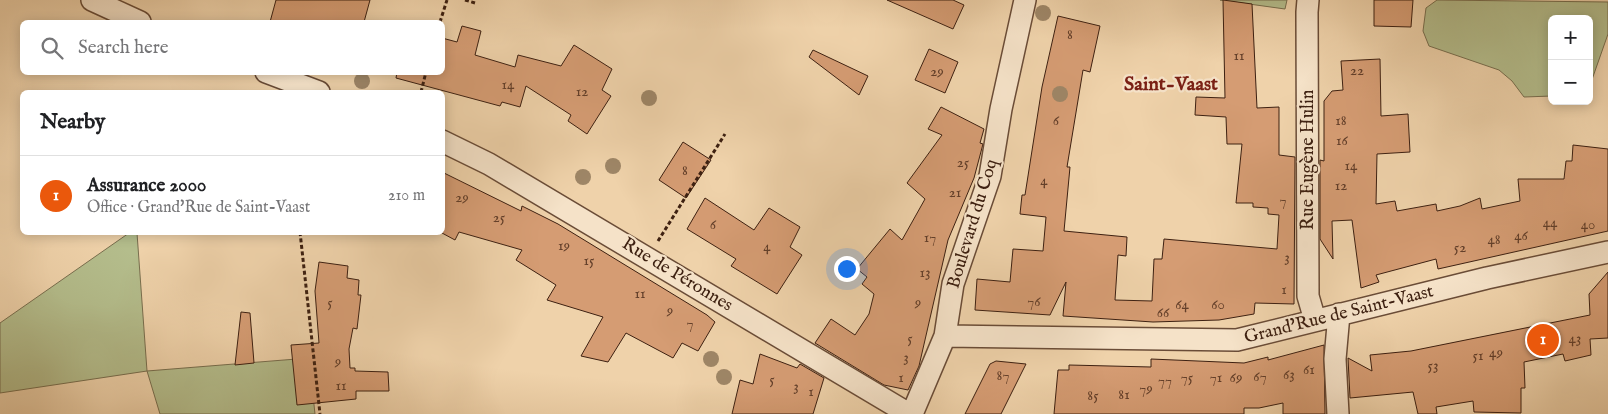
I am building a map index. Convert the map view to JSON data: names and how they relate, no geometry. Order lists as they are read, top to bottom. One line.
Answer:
{"streets":{"street":["Rue Eugène Hulin","Boulevard du Coq","Rue de Péronnes","Grand'Rue de Saint-Vaast"]},"crossings":[["Rue Eugène Hulin","Grand'Rue de Saint-Vaast"],["Boulevard du Coq","Rue de Péronnes"],["Boulevard du Coq","Grand'Rue de Saint-Vaast"]],"districts":["Saint-Vaast"],"house_numbers":["8","11","22","29","14","12","6","18","16","25","14","8","4","12","21","29","7","25","44","6","40","46","17","48","19","4","52","3","15","13","1","11","76","5","9","64","60","9","66","7","5","43","49","51","3","9","53","61","63","87","67","1","75","71","69","5","77","11","3","79","1","81","85"],"page":{"map_buttons":["+","−"],"search":"Search here","heading":"Nearby","list":[{"mark":"1","name":"Assurance 2000","note":"Office · Grand'Rue de Saint-Vaast","value":"210 m"}],"pins":"1"}}
